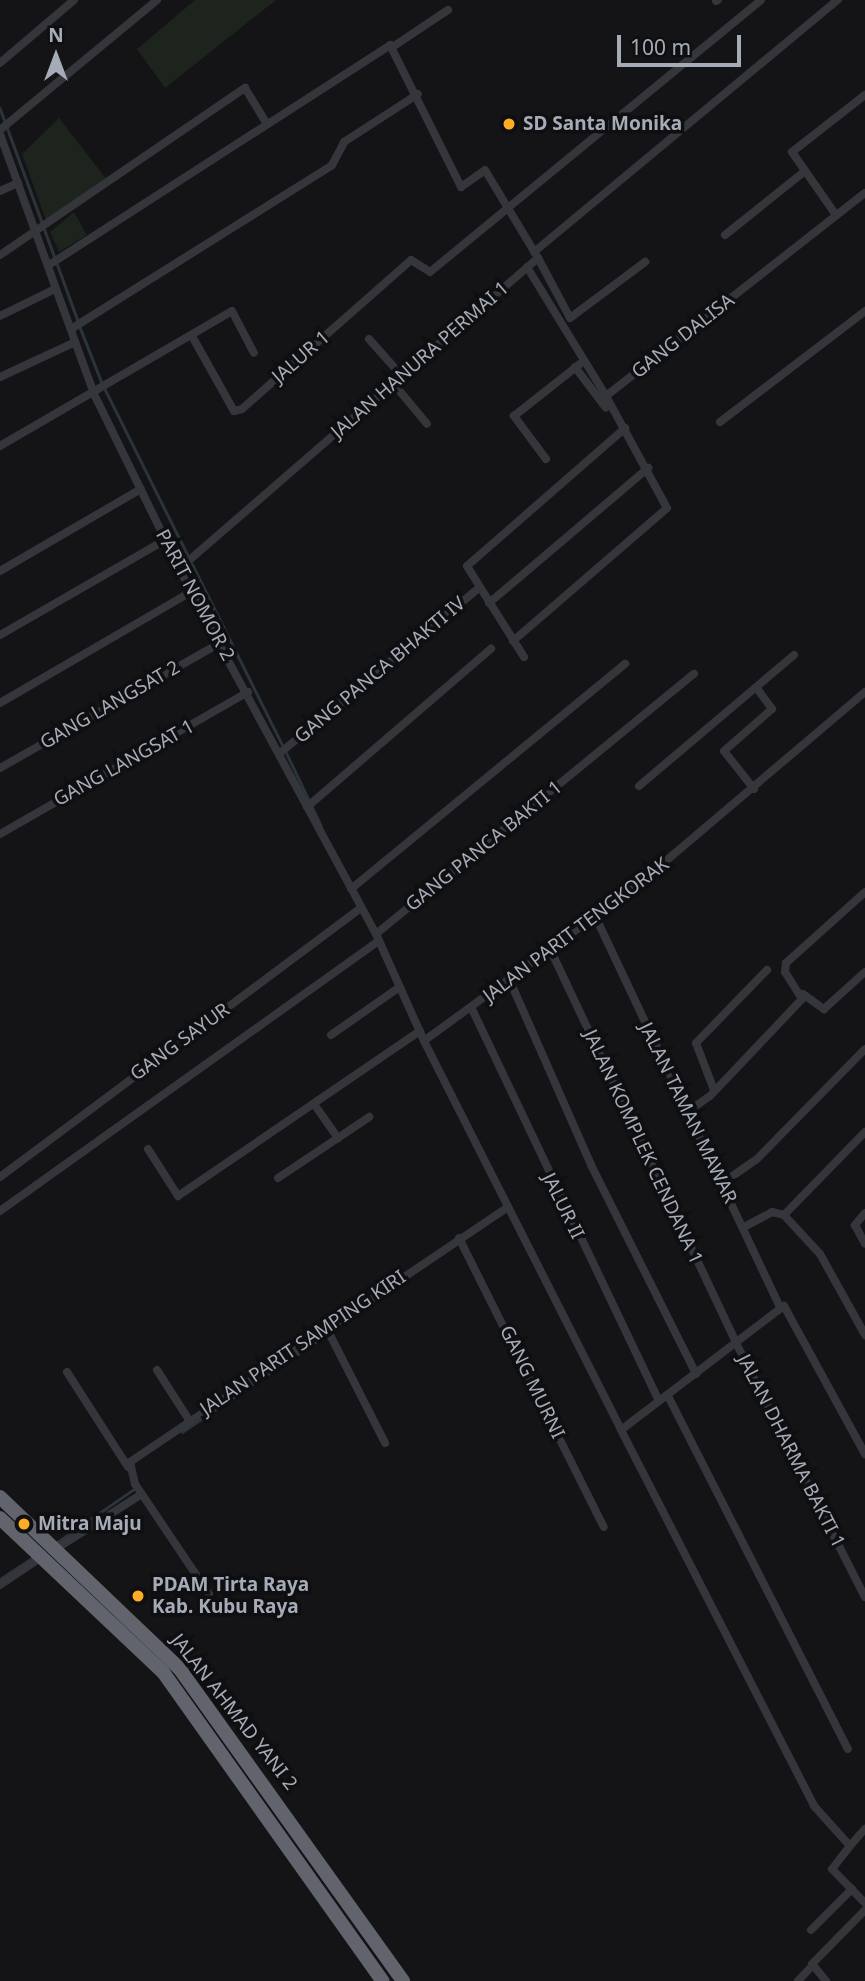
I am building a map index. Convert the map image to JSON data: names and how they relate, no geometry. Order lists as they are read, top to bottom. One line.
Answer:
{"streets":{"highway":["JALAN AHMAD YANI 2"],"street":["GANG DALISA","JALUR 1","JALAN HANURA PERMAI 1","PARIT NOMOR 2","GANG PANCA BHAKTI IV","GANG LANGSAT 2","GANG LANGSAT 1","GANG PANCA BAKTI 1","JALAN PARIT TENGKORAK","GANG SAYUR","JALAN TAMAN MAWAR","JALAN KOMPLEK CENDANA 1","JALUR II","JALAN PARIT SAMPING KIRI","GANG MURNI","JALAN DHARMA BAKTI 1"]},"crossings":[["JALAN HANURA PERMAI 1","PARIT NOMOR 2"],["PARIT NOMOR 2","GANG PANCA BHAKTI IV"],["PARIT NOMOR 2","GANG LANGSAT 2"],["PARIT NOMOR 2","GANG LANGSAT 1"],["PARIT NOMOR 2","GANG PANCA BAKTI 1"],["PARIT NOMOR 2","JALAN PARIT TENGKORAK"],["PARIT NOMOR 2","GANG SAYUR"],["JALAN PARIT TENGKORAK","JALAN TAMAN MAWAR"],["JALAN PARIT TENGKORAK","JALAN KOMPLEK CENDANA 1"],["JALAN PARIT TENGKORAK","JALUR II"],["JALAN KOMPLEK CENDANA 1","JALAN DHARMA BAKTI 1"],["JALAN PARIT SAMPING KIRI","GANG MURNI"]],"places":["SD Santa Monika","Mitra Maju","PDAM Tirta Raya Kab. Kubu Raya"],"scale_bar":"100 m","north":"top"}
